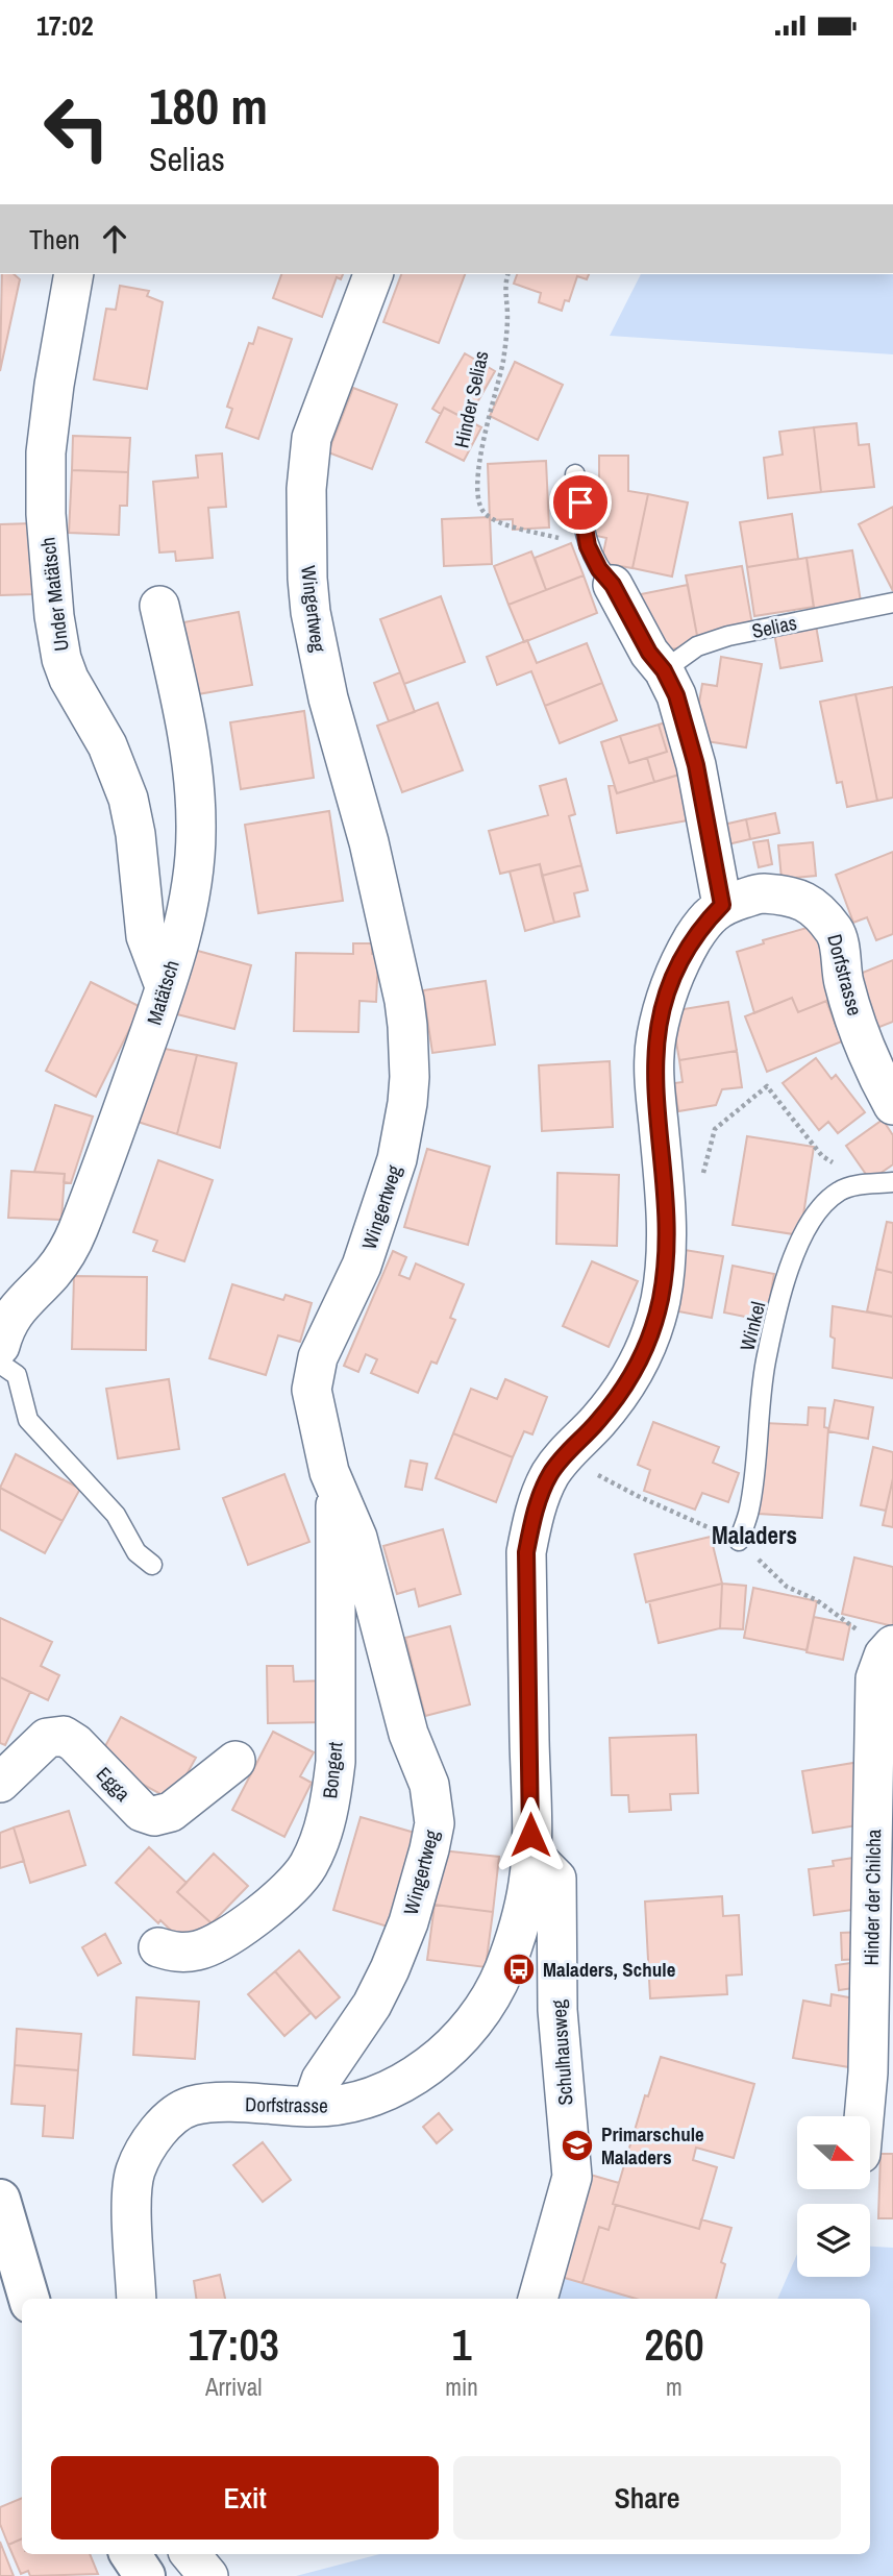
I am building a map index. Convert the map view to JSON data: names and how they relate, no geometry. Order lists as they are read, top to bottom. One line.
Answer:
{"streets":{"street":["Under Matätsch","Wingertweg","Dorfstrasse","Matätsch","Bongert","Egga","Hinder der Chilcha","Schulhausweg"],"lane":["Selias","Winkel"],"path":["Hinder Selias"]},"crossings":[["Under Matätsch","Matätsch"],["Wingertweg","Dorfstrasse"],["Wingertweg","Bongert"],["Dorfstrasse","Schulhausweg"]],"districts":["Maladers"],"places":{"bus stop":["Maladers, Schule"],"school or university":["Primarschule Maladers"]},"north":"right","page":{"status":"17:02","turn":["180 m","Selias"],"then":"Then","eta":["17:03","Arrival","1","min","260","m"],"buttons":["Exit","Share"]}}
